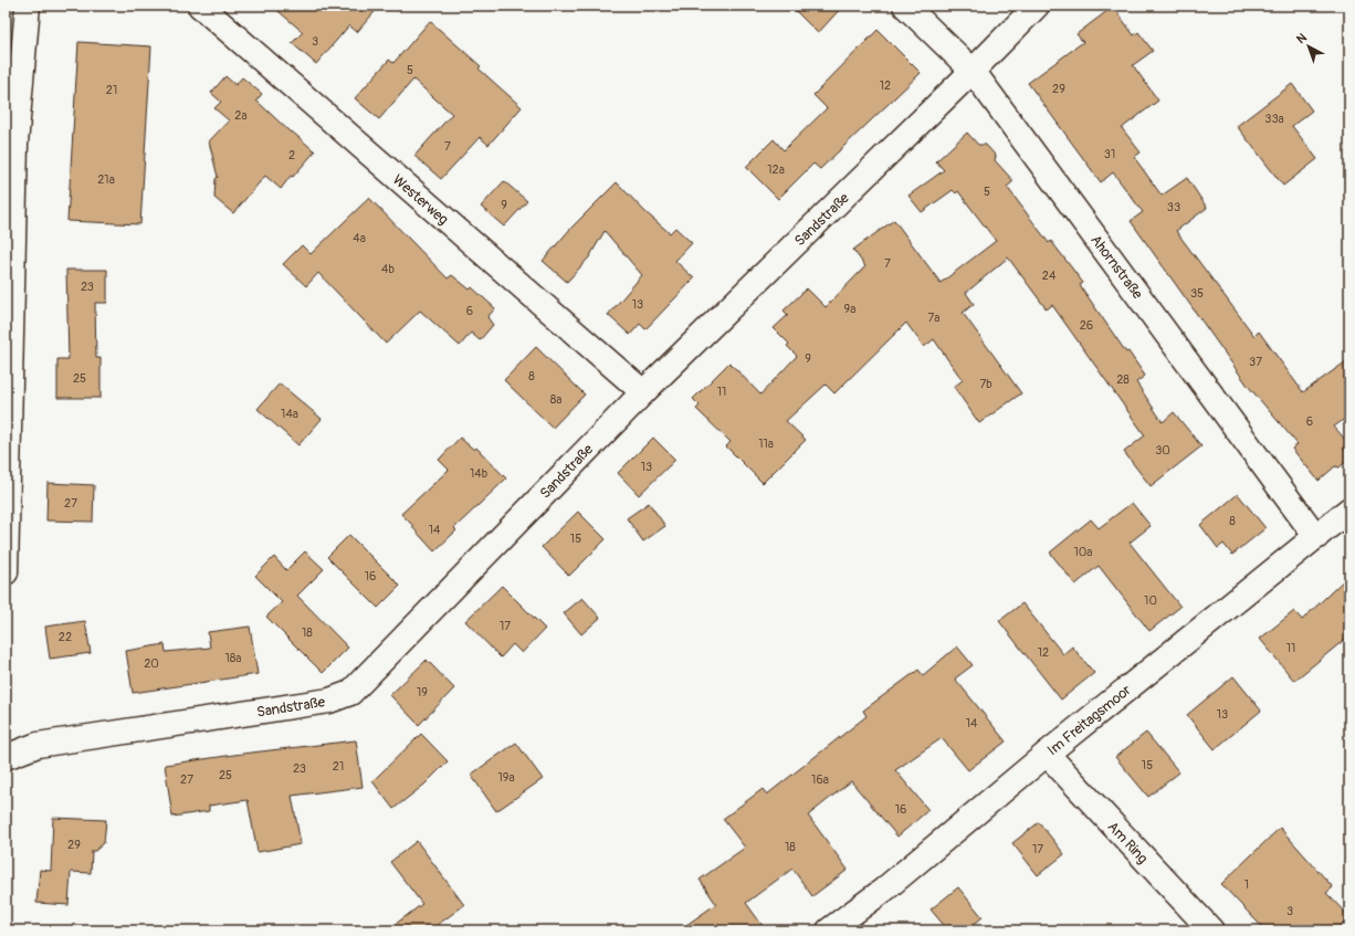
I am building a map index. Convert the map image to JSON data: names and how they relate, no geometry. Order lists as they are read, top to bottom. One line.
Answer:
{"streets":{"street":["Westerweg","Sandstraße","Ahornstraße","Im Freitagsmoor","Am Ring"]},"crossings":[["Westerweg","Sandstraße"],["Sandstraße","Ahornstraße"],["Ahornstraße","Im Freitagsmoor"],["Im Freitagsmoor","Am Ring"]],"house_numbers":["3","5","12","29","21","2a","33a","7","31","2","12a","21a","5","9","33","4a","7","4b","24","23","35","13","9a","6","7a","26","9","37","8","25","28","7b","11","8a","14a","6","11a","30","13","14b","27","8","14","15","10a","16","10","17","18","22","11","12","18a","20","19","13","14","15","21","23","25","19a","27","16a","16","29","18","17","1","3"],"north":"top left"}
